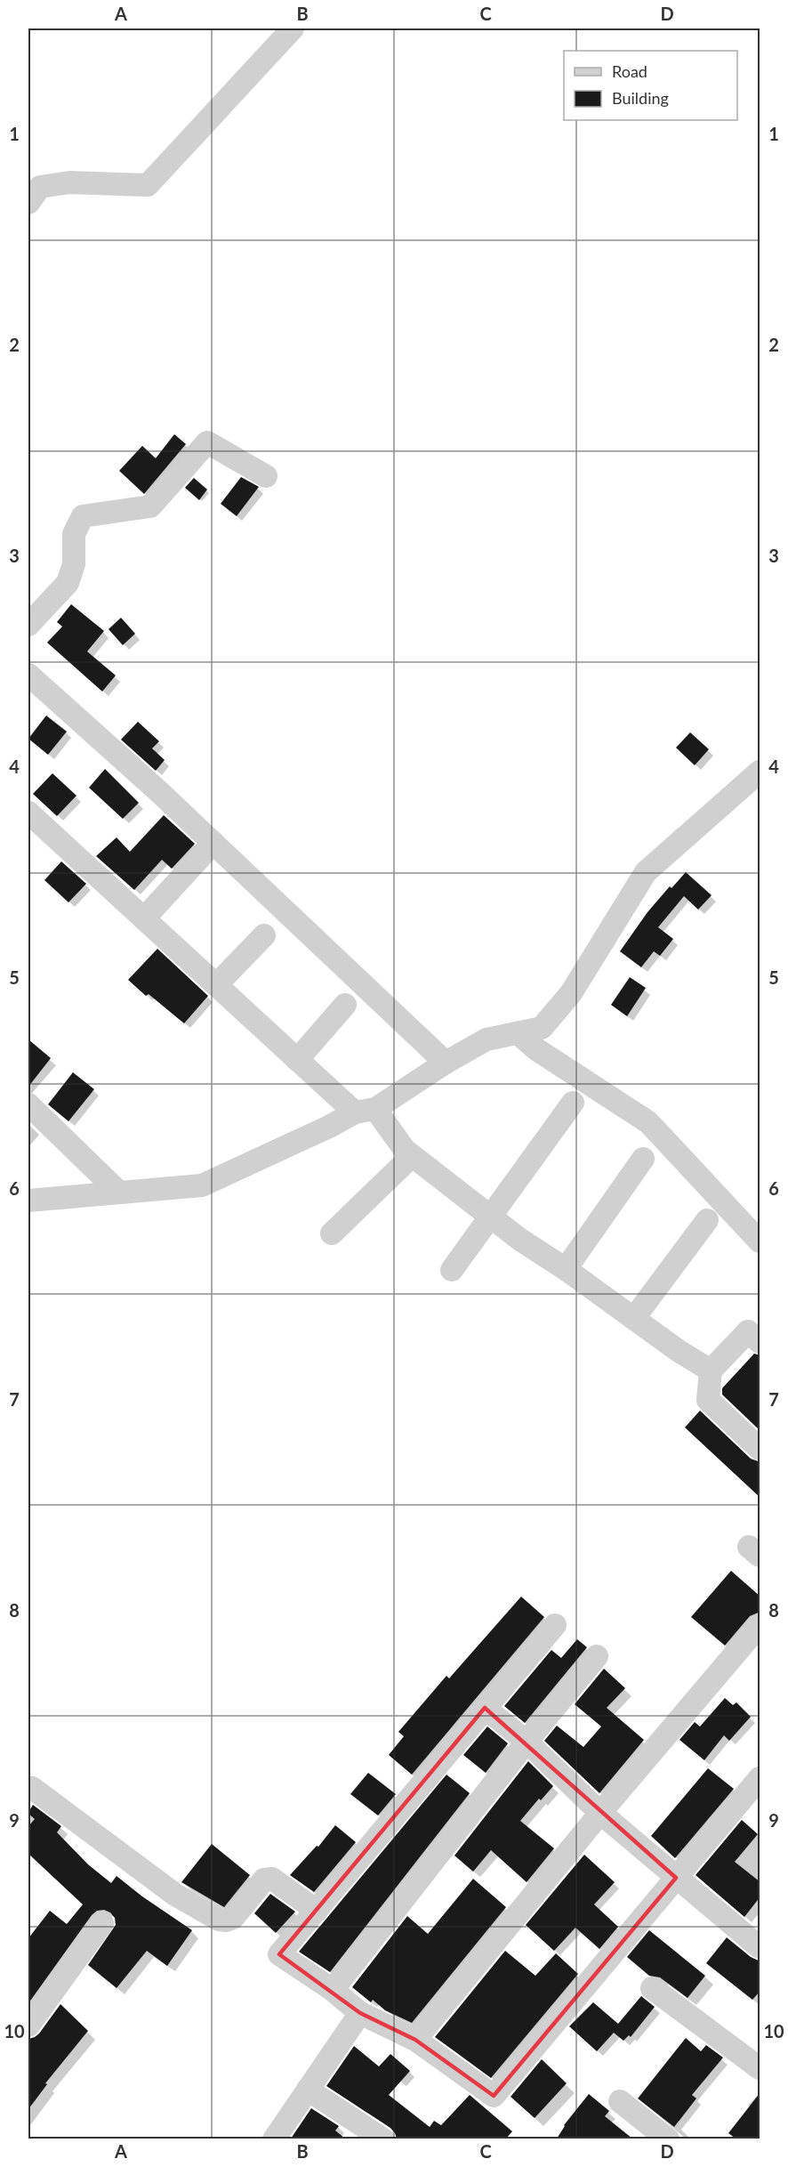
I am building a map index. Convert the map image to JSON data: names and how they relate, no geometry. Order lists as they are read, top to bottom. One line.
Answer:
{"legend":["Road","Building"],"grid":{"columns":["A","B","C","D"],"rows":["1","2","3","4","5","6","7","8","9","10"]}}
